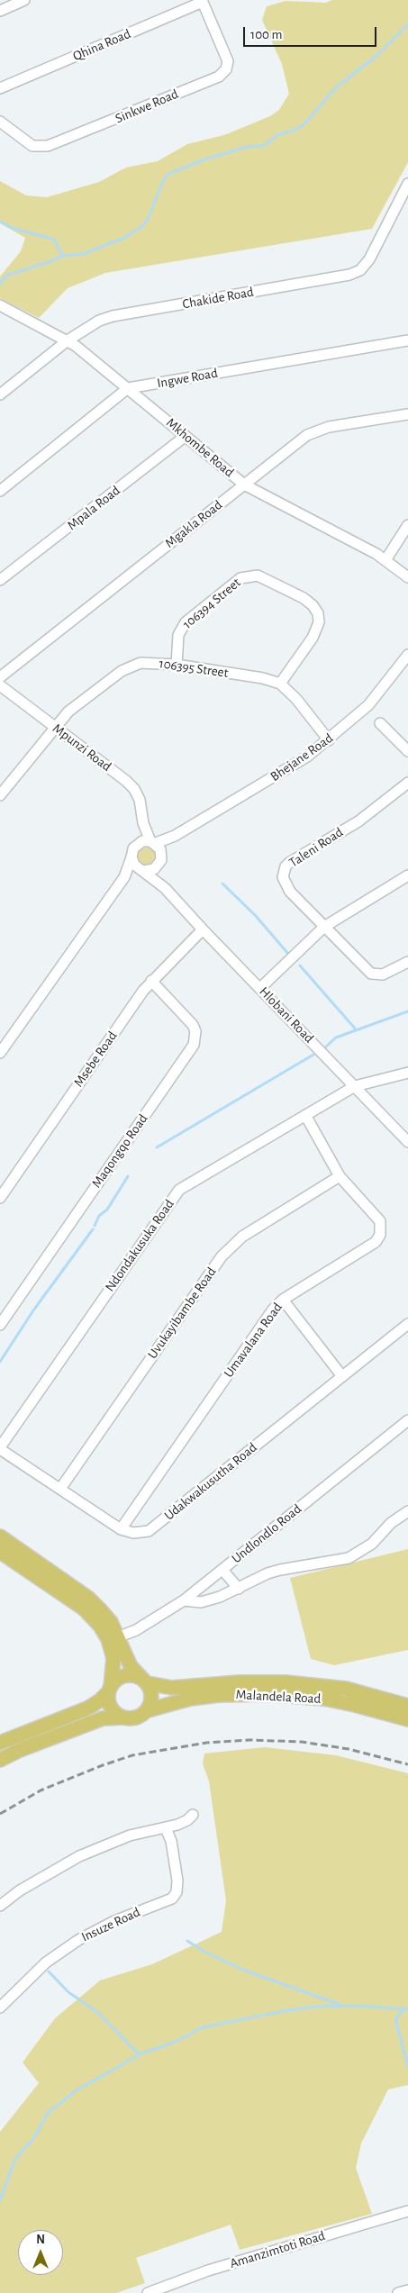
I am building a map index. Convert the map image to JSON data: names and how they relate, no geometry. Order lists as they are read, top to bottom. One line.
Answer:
{"streets":{"main road":["Malandela Road"],"street":["Qhina Road","Sinkwe Road","Chakide Road","Ingwe Road","Mkhombe Road","Mpala Road","Mgakla Road","106394 Street","106395 Street","Mpunzi Road","Bhejane Road","Taleni Road","Hlobani Road","Msebe Road","Maqongqo Road","Ndondakusuka Road","Uvukayibambe Road","Umavalana Road","Udakwakusutha Road","Undlondlo Road","Insuze Road","Amanzimtoti Road"]},"crossings":[["Qhina Road","Sinkwe Road"],["Chakide Road","Mkhombe Road"],["Ingwe Road","Mkhombe Road"],["Mkhombe Road","Mpala Road"],["Mkhombe Road","Mgakla Road"],["106394 Street","106395 Street"],["106395 Street","Mpunzi Road"],["106395 Street","Bhejane Road"],["Mpunzi Road","Bhejane Road"],["Mpunzi Road","Hlobani Road"],["Bhejane Road","Hlobani Road"],["Hlobani Road","Msebe Road"],["Hlobani Road","Ndondakusuka Road"],["Msebe Road","Maqongqo Road"],["Ndondakusuka Road","Umavalana Road"],["Ndondakusuka Road","Udakwakusutha Road"],["Uvukayibambe Road","Umavalana Road"],["Uvukayibambe Road","Udakwakusutha Road"],["Umavalana Road","Udakwakusutha Road"]],"scale_bar":"100 m","north":"top"}
